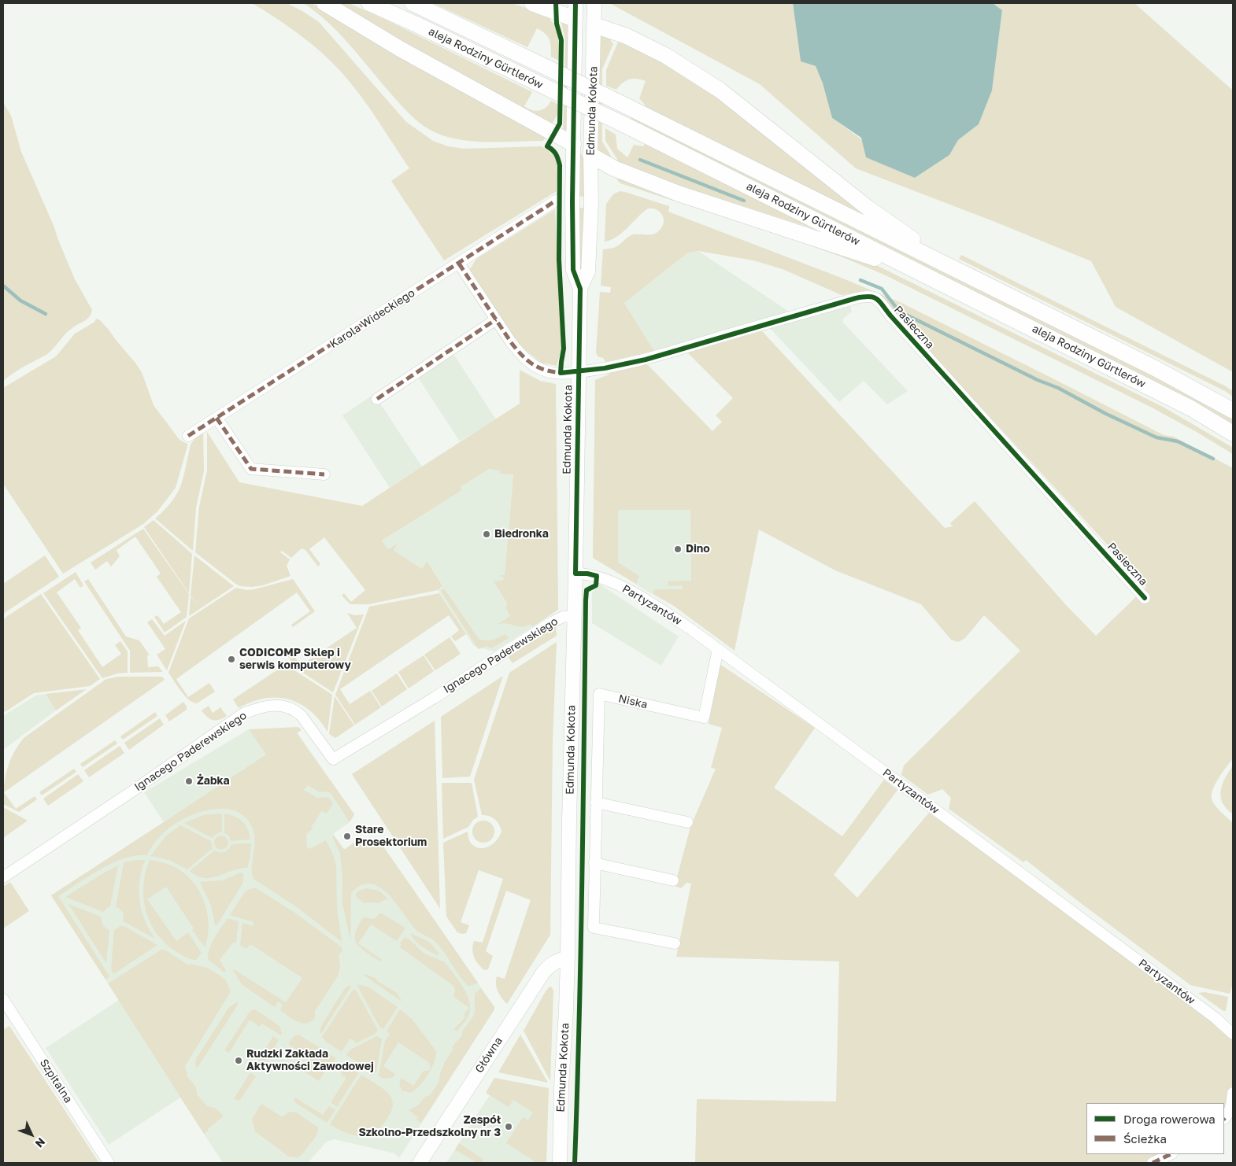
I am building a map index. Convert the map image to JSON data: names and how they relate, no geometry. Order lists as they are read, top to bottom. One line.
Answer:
{"streets":{"main road":["aleja Rodziny Gürtlerów"],"street":["Edmunda Kokota","Karola Wideckiego","Pasieczna","Partyzantów","Ignacego Paderewskiego","Niska","Główna","Szpitalna"]},"crossings":[["Edmunda Kokota","Pasieczna"],["Edmunda Kokota","Partyzantów"],["Edmunda Kokota","Ignacego Paderewskiego"],["Edmunda Kokota","Główna"],["Partyzantów","Niska"]],"places":["Biedronka","Dino","CODICOMP Sklep i serwis komputerowy","Żabka","Stare Prosektorium","Rudzki Zakłada Aktywności Zawodowej","Zespół Szkolno-Przedszkolny nr 3"],"legend":["Droga rowerowa","Ścieżka"],"north":"bottom right"}
